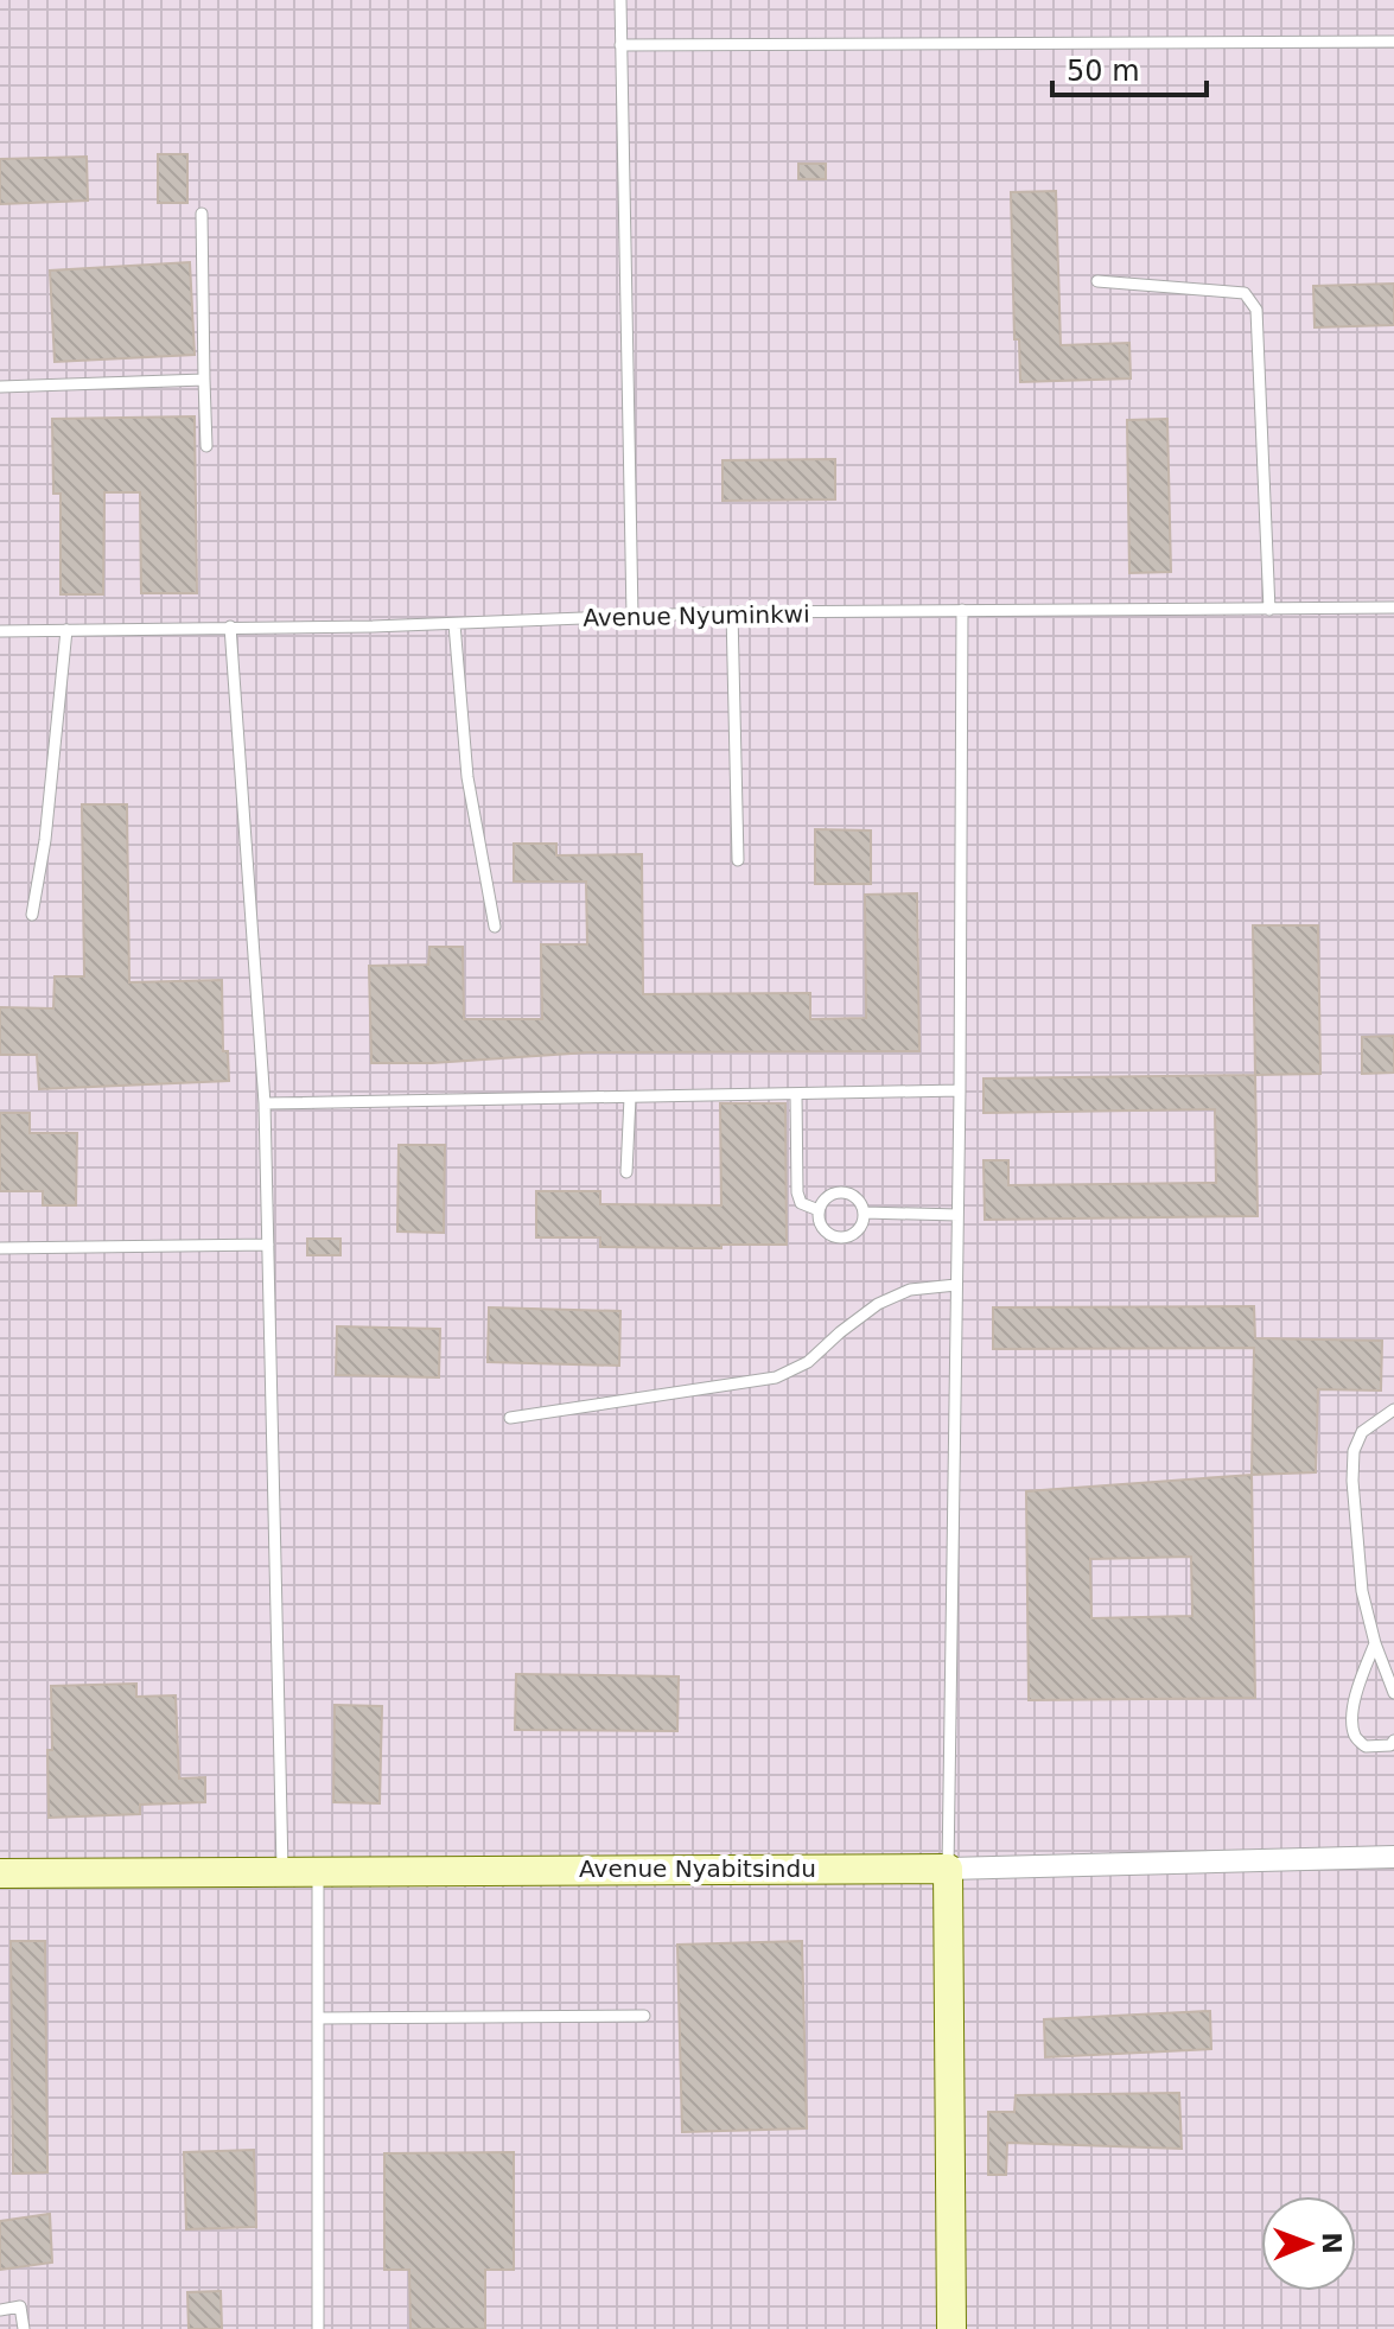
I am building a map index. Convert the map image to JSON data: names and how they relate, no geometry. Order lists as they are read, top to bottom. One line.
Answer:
{"streets":{"street":["Avenue Nyabitsindu"],"lane":["Avenue Nyuminkwi"]},"scale_bar":"50 m","north":"right"}
